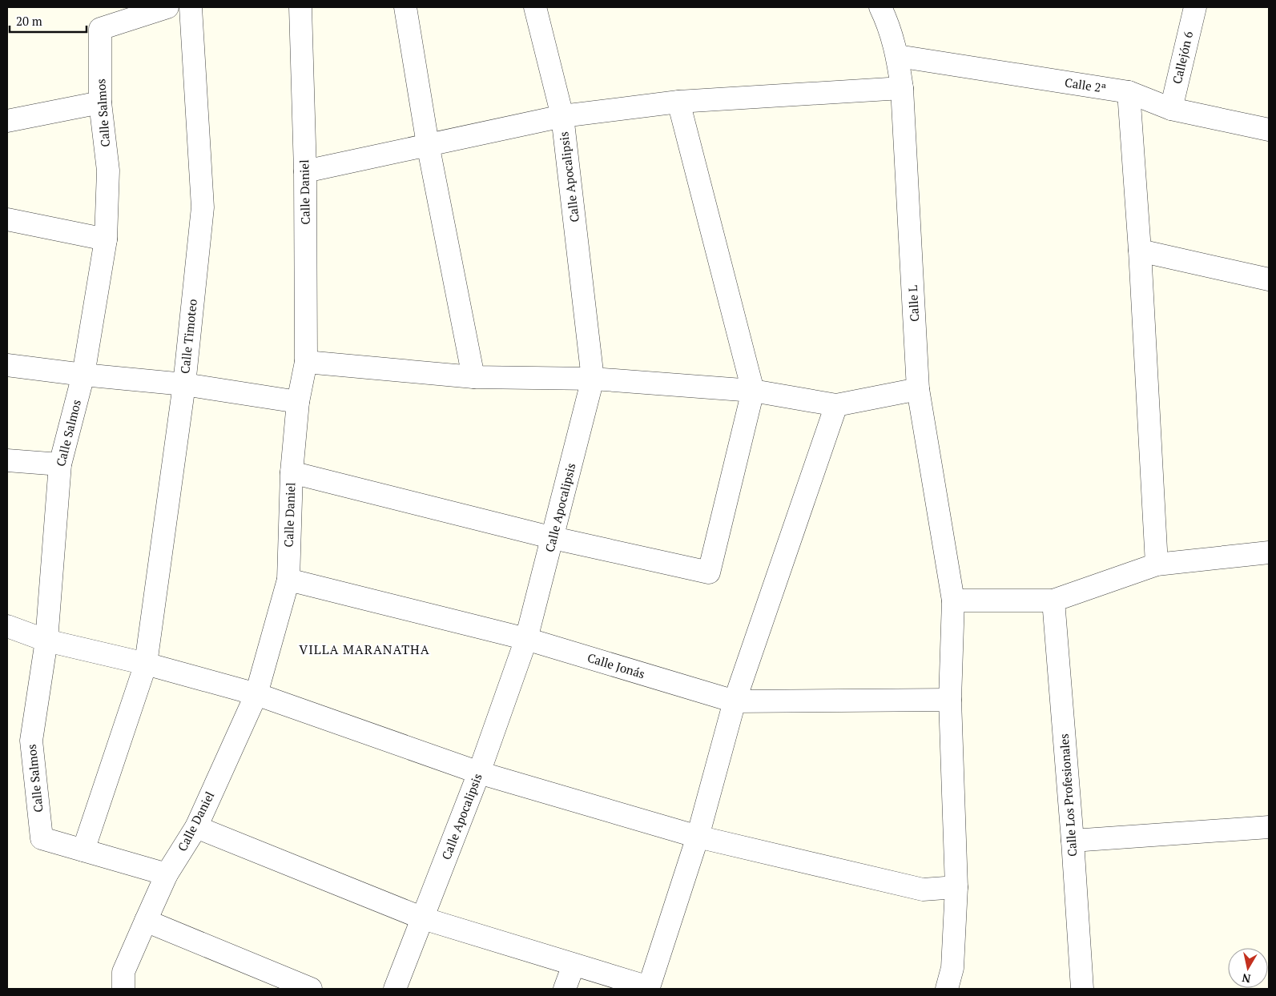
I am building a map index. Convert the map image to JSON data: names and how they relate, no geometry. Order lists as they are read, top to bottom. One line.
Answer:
{"streets":{"street":["Callejón 6","Calle 2ª","Calle Salmos","Calle Apocalipsis","Calle Daniel","Calle L","Calle Timoteo","Calle Jonás","Calle Los Profesionales"]},"crossings":[["Callejón 6","Calle 2ª"],["Calle 2ª","Calle L"],["Calle Salmos","Calle Timoteo"],["Calle Apocalipsis","Calle Jonás"],["Calle Daniel","Calle Jonás"],["Calle L","Calle Jonás"]],"districts":["VILLA MARANATHA"],"scale_bar":"20 m","north":"bottom"}
